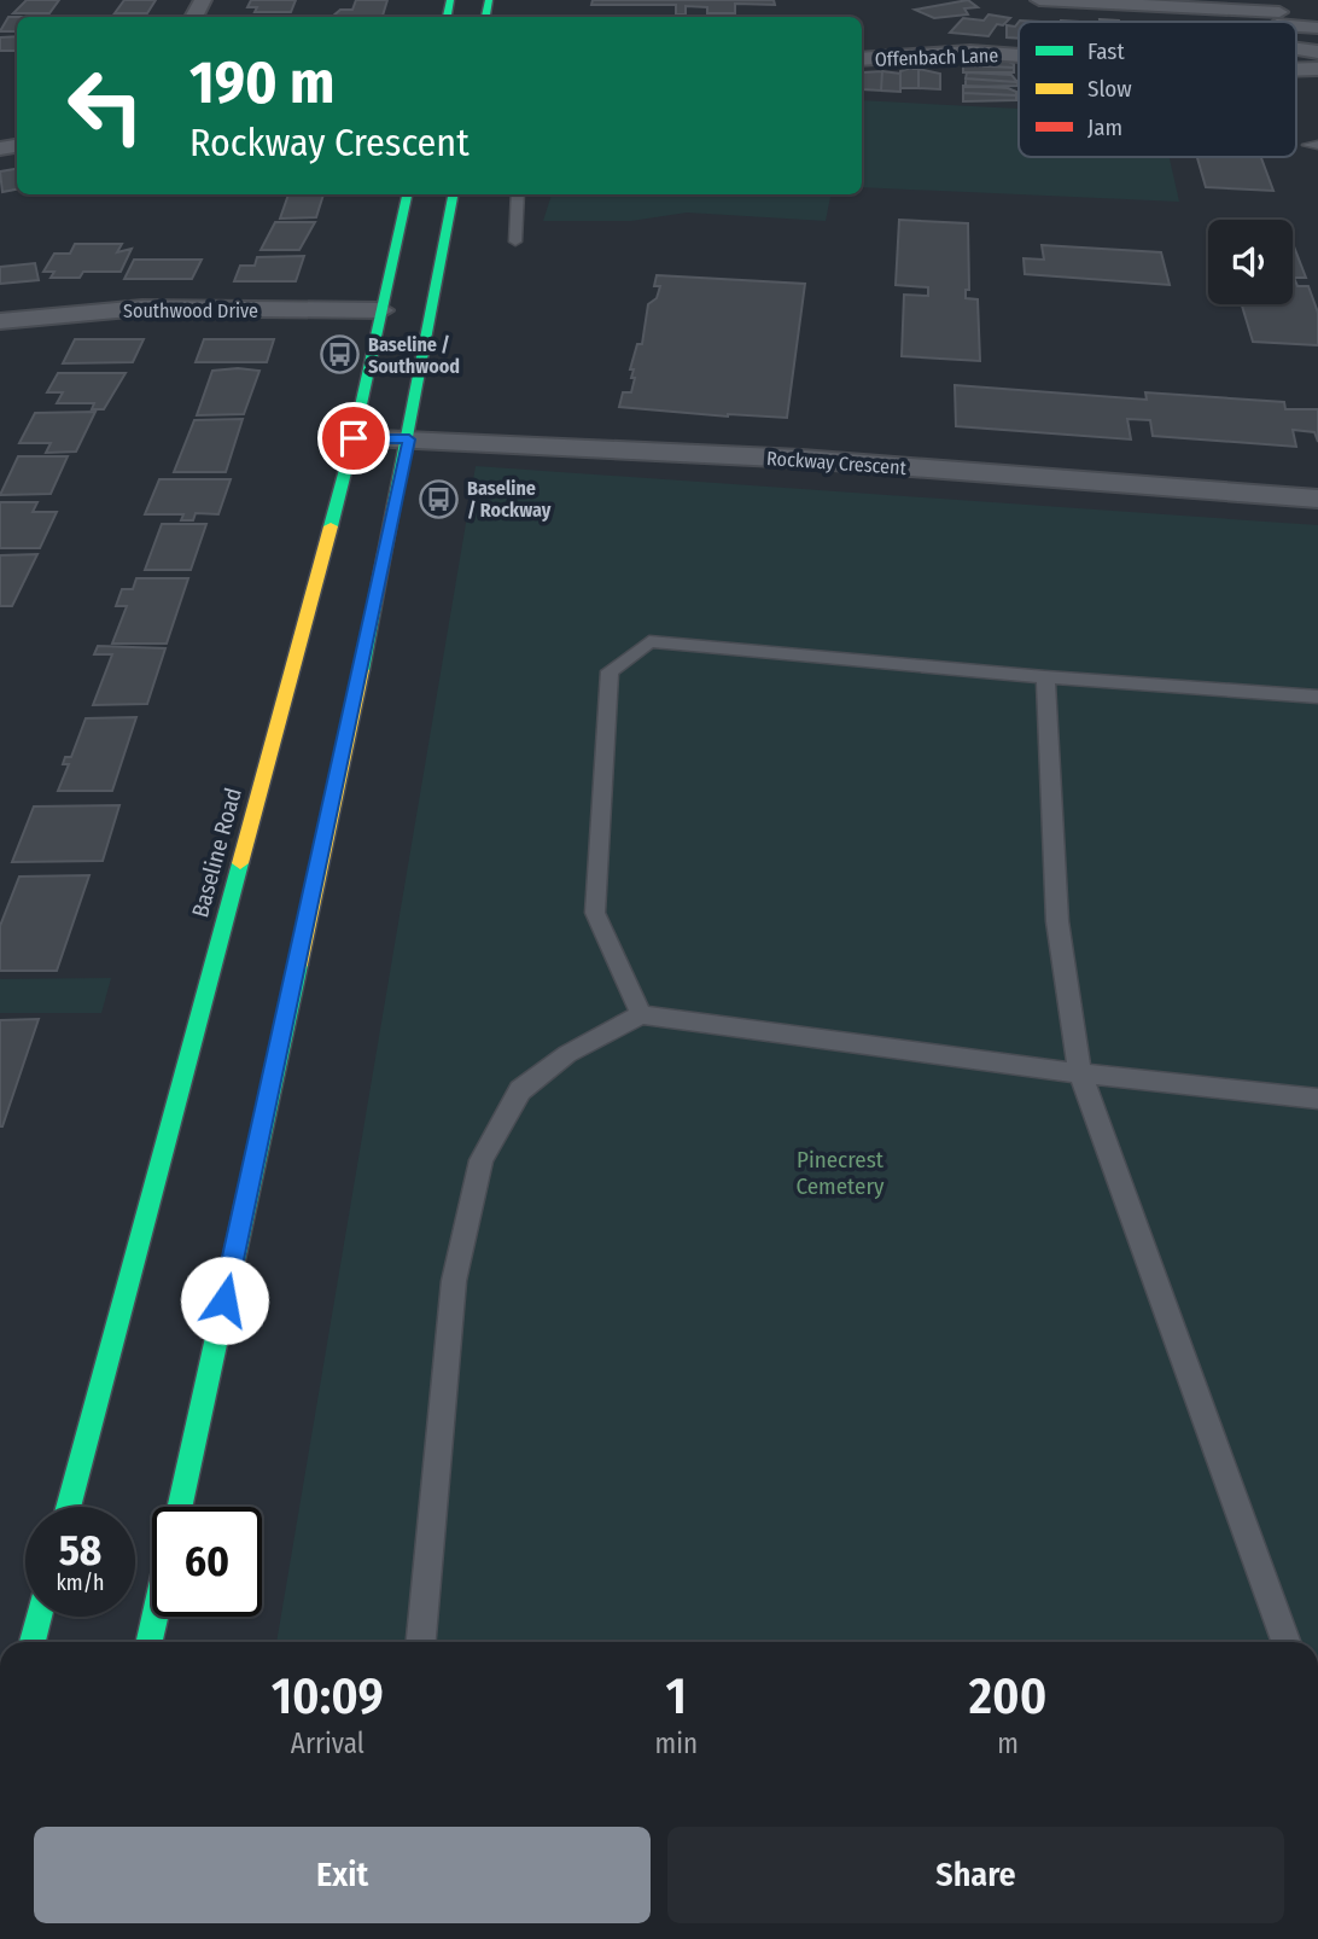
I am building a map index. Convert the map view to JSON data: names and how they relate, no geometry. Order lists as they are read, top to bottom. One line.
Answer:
{"streets":{"main road":["Baseline Road"],"street":["Offenbach Lane","Southwood Drive","Rockway Crescent"]},"crossings":[["Southwood Drive","Baseline Road"],["Rockway Crescent","Baseline Road"]],"parks":["Pinecrest Cemetery"],"places":{"bus stop":["Baseline / Southwood","Baseline / Rockway"]},"legend":["Fast","Slow","Jam"],"page":{"turn":["190 m","Rockway Crescent"],"speed":"58 km/h","limit":"60","eta":["10:09","Arrival","1","min","200","m"],"buttons":["Exit","Share"]}}
